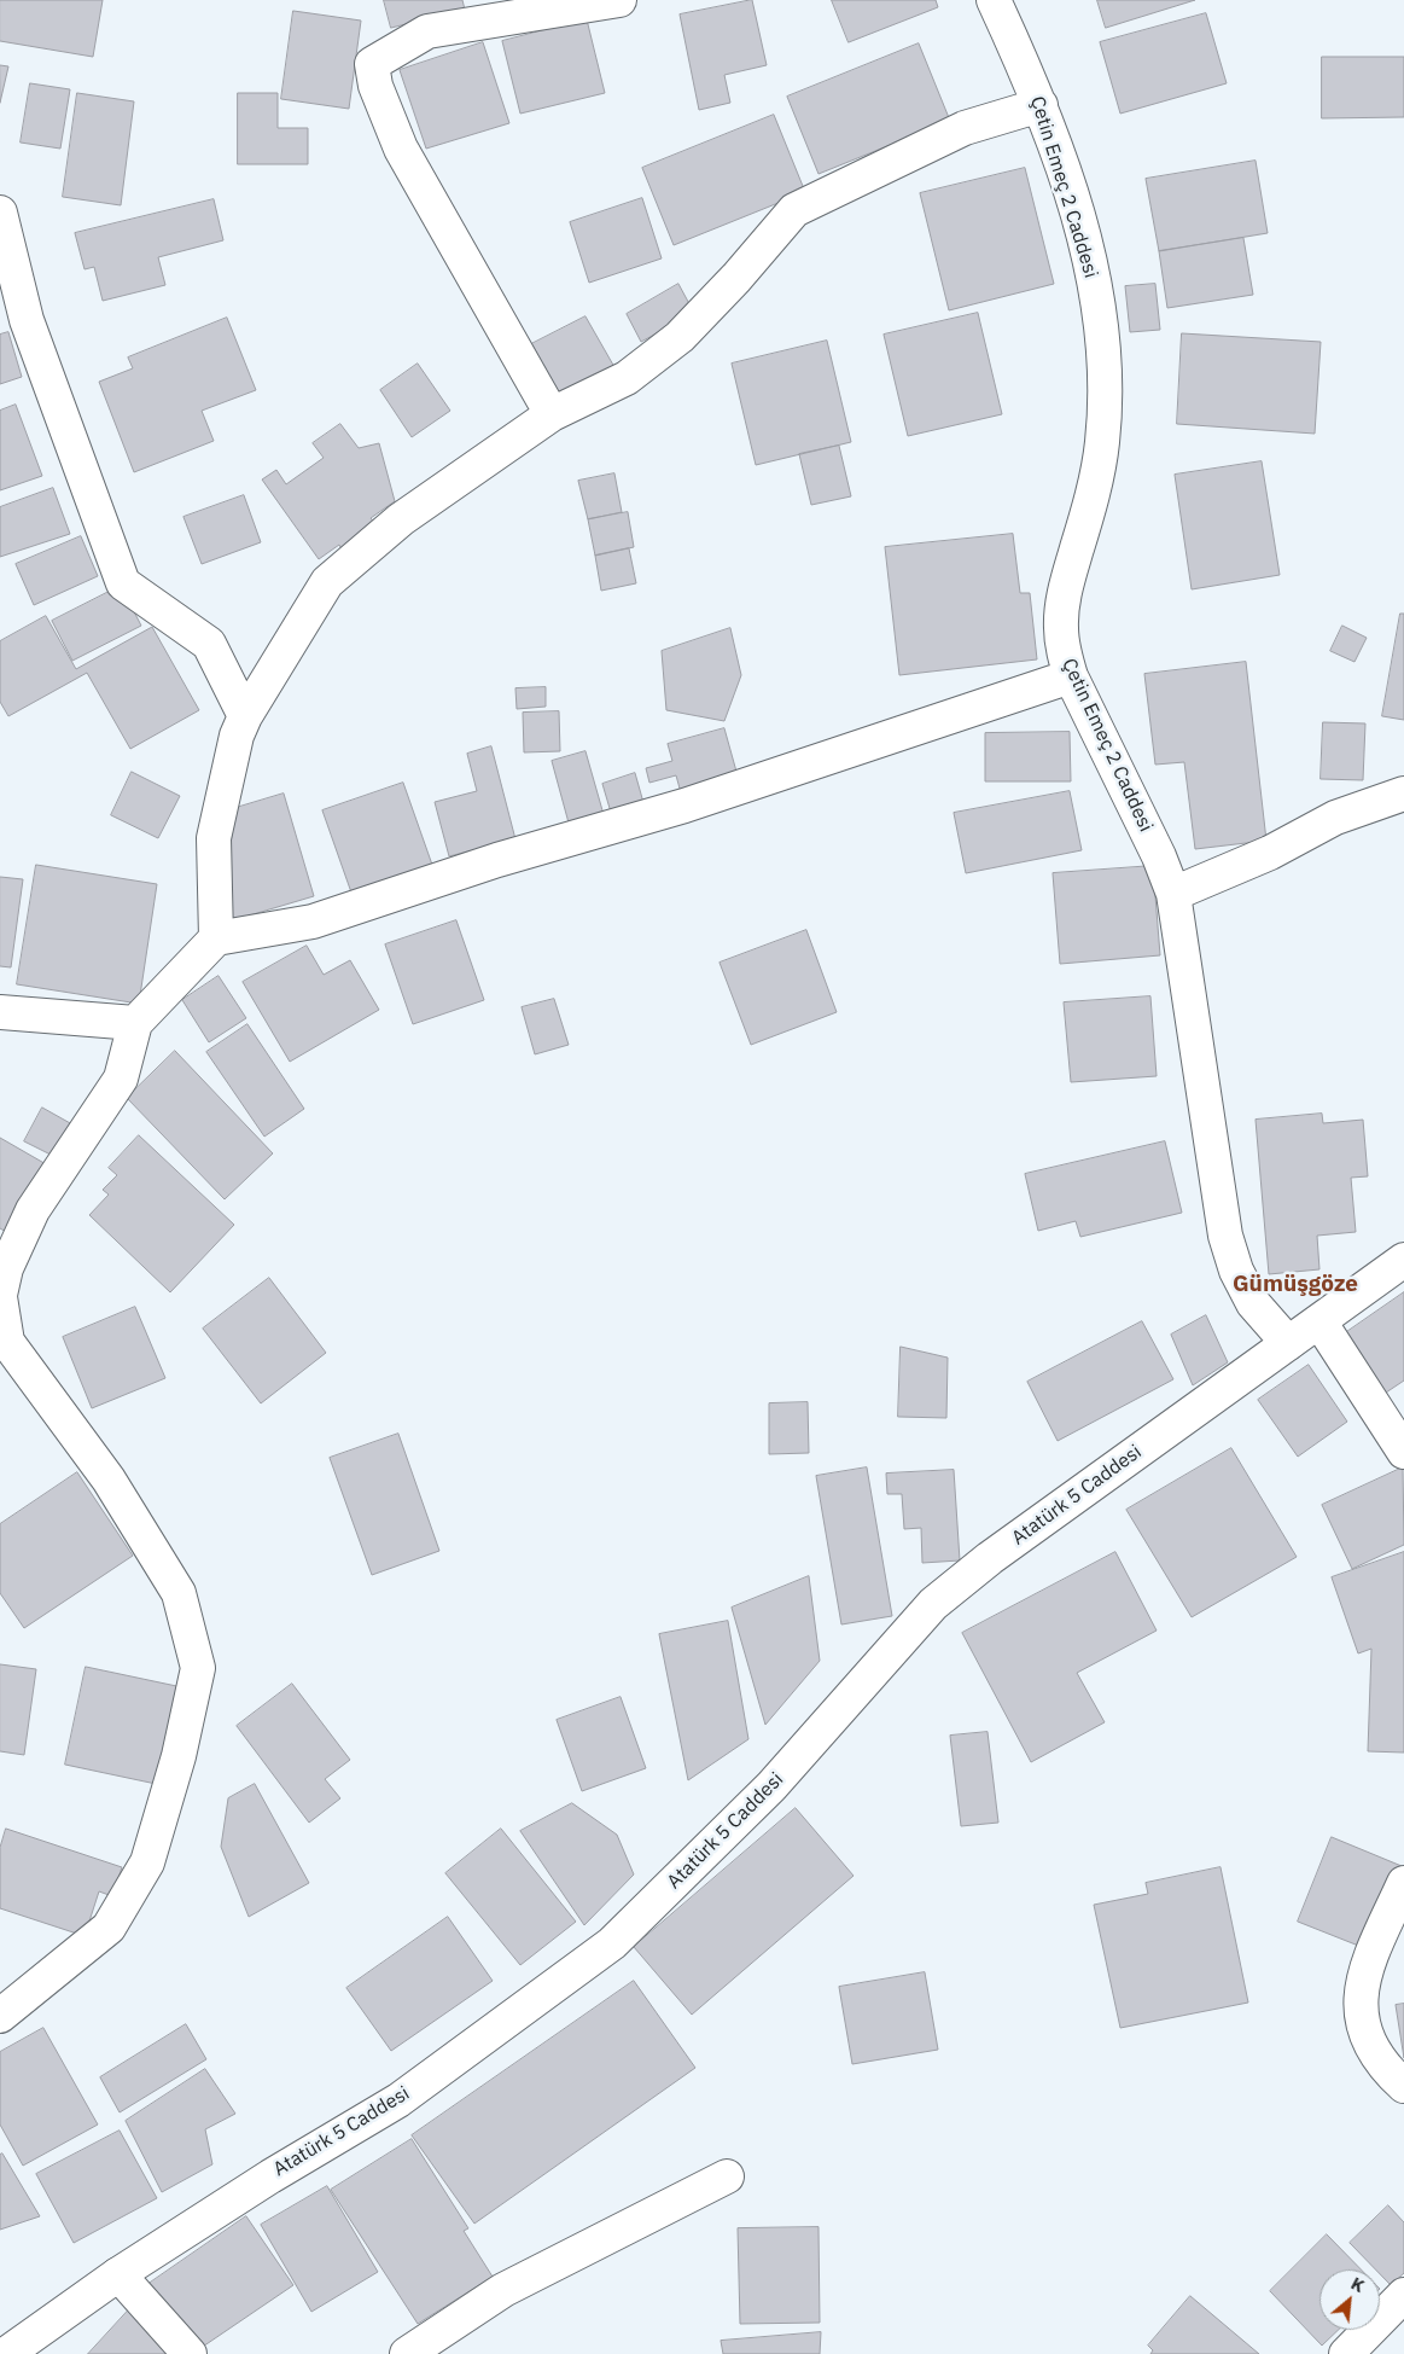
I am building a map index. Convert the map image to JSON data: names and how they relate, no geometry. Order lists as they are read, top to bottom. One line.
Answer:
{"streets":{"street":["Çetin Emeç 2 Caddesi","Atatürk 5 Caddesi"]},"crossings":[["Çetin Emeç 2 Caddesi","Atatürk 5 Caddesi"]],"districts":["Gümüşgöze"],"north":"top right"}
